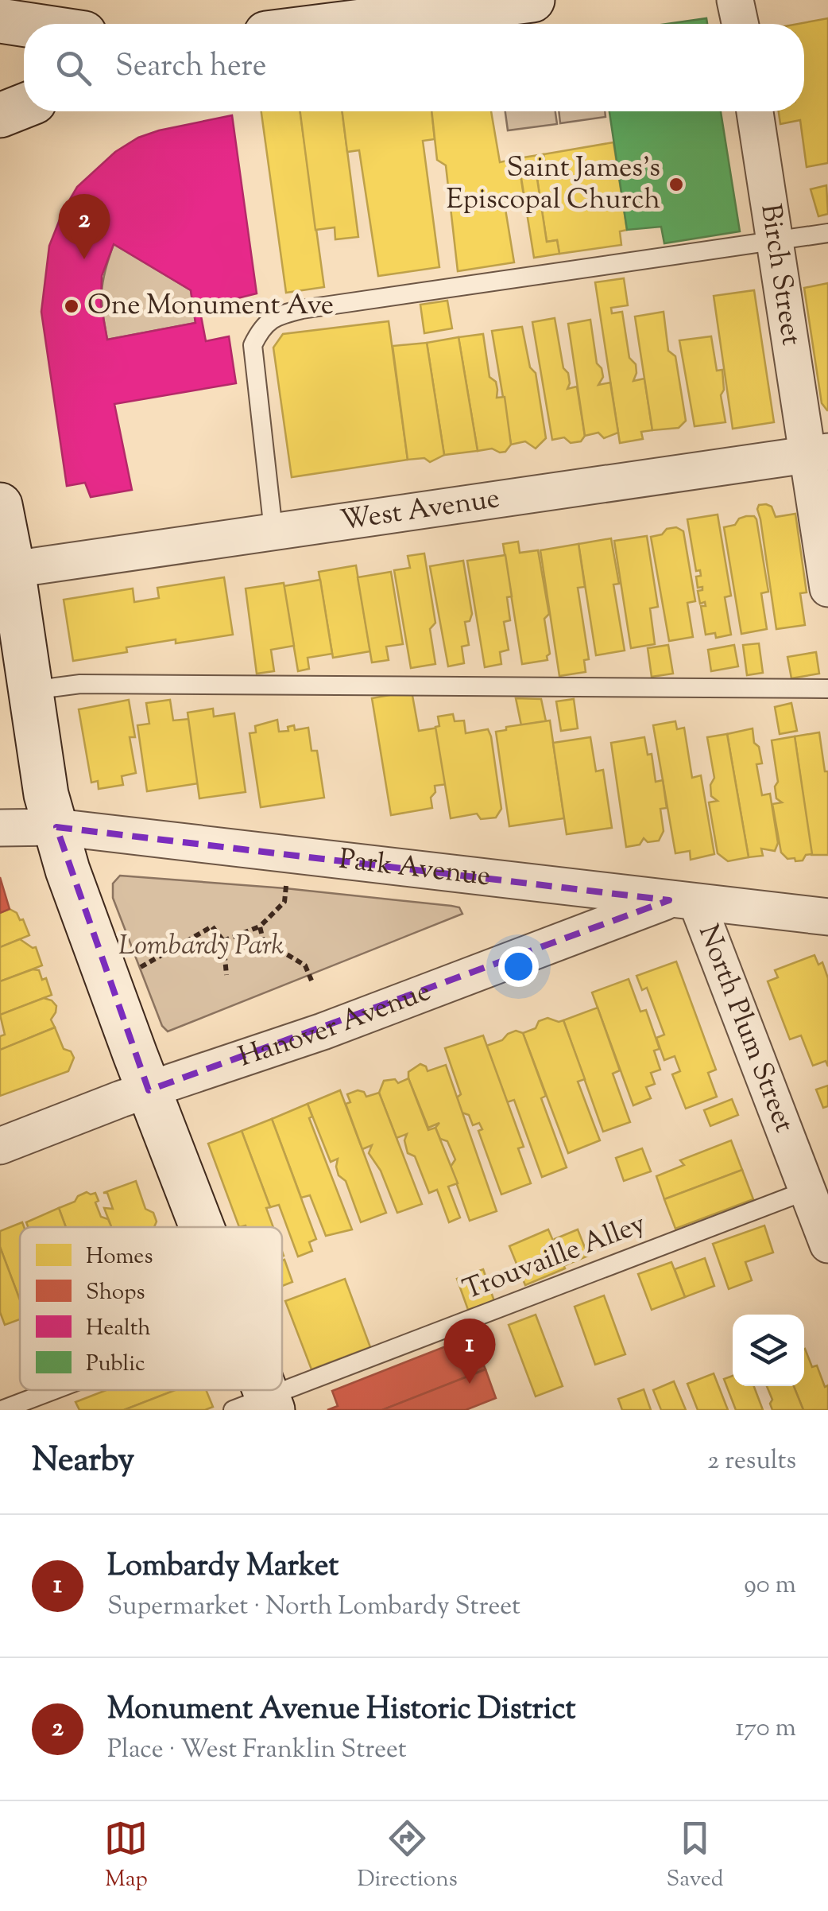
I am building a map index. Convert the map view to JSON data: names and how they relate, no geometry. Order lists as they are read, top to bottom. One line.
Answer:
{"streets":{"street":["Birch Street","West Avenue","Park Avenue","Hanover Avenue","North Plum Street"],"lane":["Trouvaille Alley"]},"crossings":[["Birch Street","West Avenue"],["Park Avenue","Hanover Avenue"],["Park Avenue","North Plum Street"],["Hanover Avenue","North Plum Street"],["North Plum Street","Trouvaille Alley"]],"parks":["Lombardy Park"],"places":["Saint James's Episcopal Church","One Monument Ave"],"legend":["Homes","Shops","Health","Public"],"page":{"search":"Search here","pins":["2","1"],"heading":["Nearby","2 results"],"list":[{"mark":"1","name":"Lombardy Market","note":"Supermarket · North Lombardy Street","value":"90 m"},{"mark":"2","name":"Monument Avenue Historic District","note":"Place · West Franklin Street","value":"170 m"}],"nav":["Map","Directions","Saved"]}}
